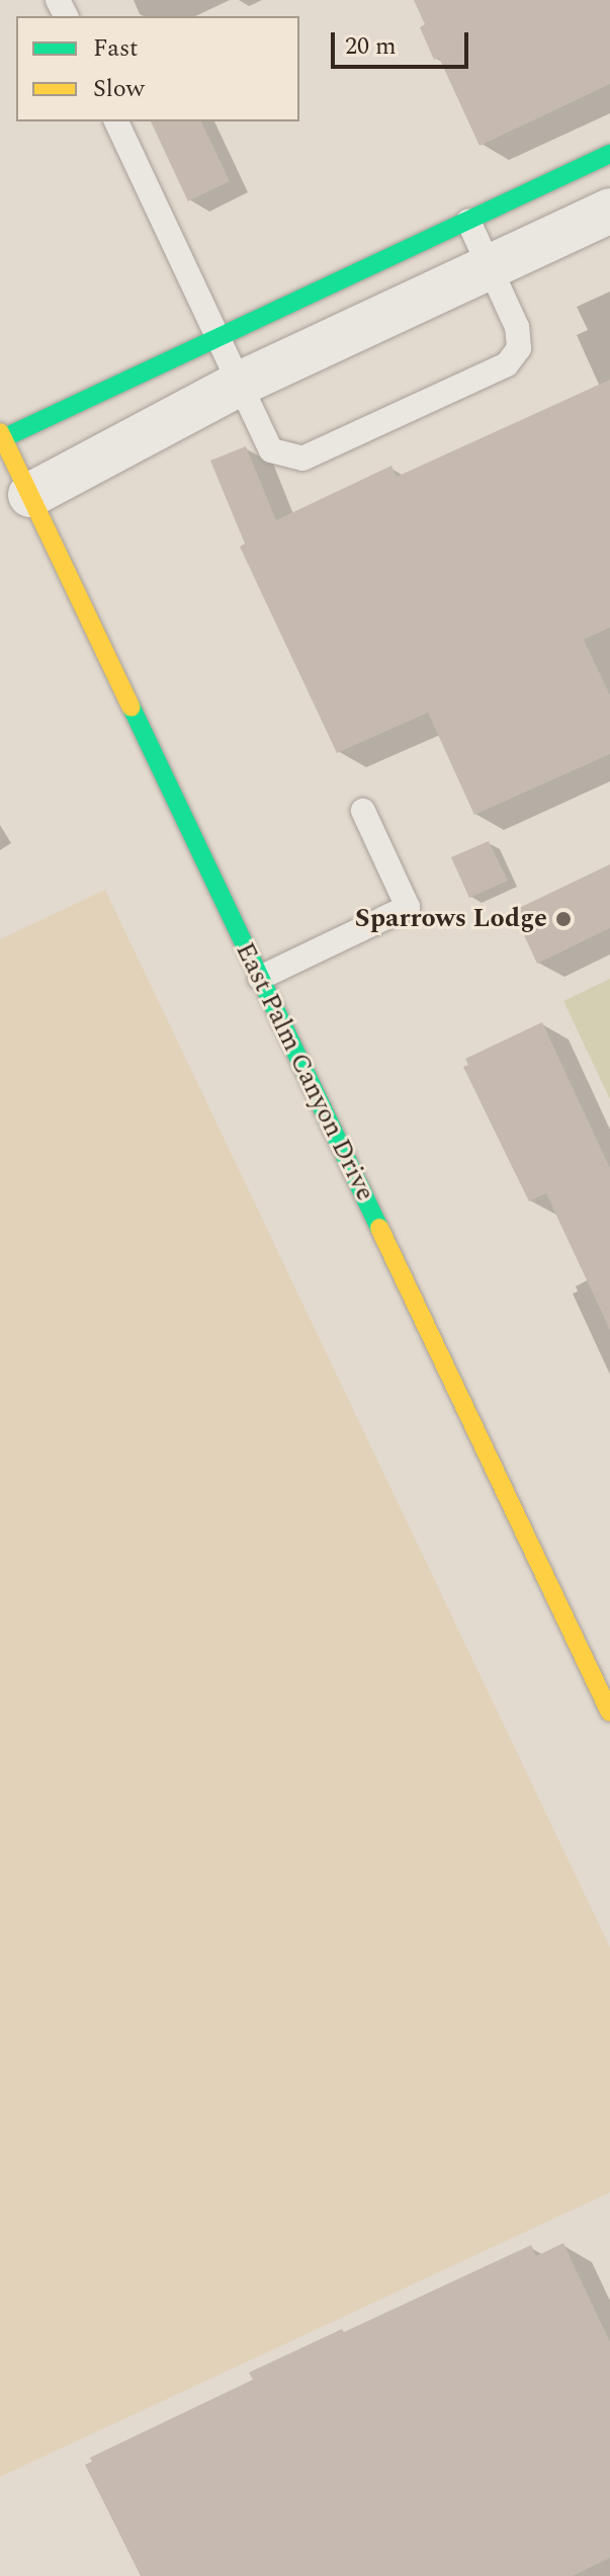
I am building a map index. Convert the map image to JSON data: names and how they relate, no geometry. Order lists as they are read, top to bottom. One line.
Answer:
{"streets":{"main road":["East Palm Canyon Drive"]},"places":["Sparrows Lodge"],"legend":["Fast","Slow"],"scale_bar":"20 m"}
